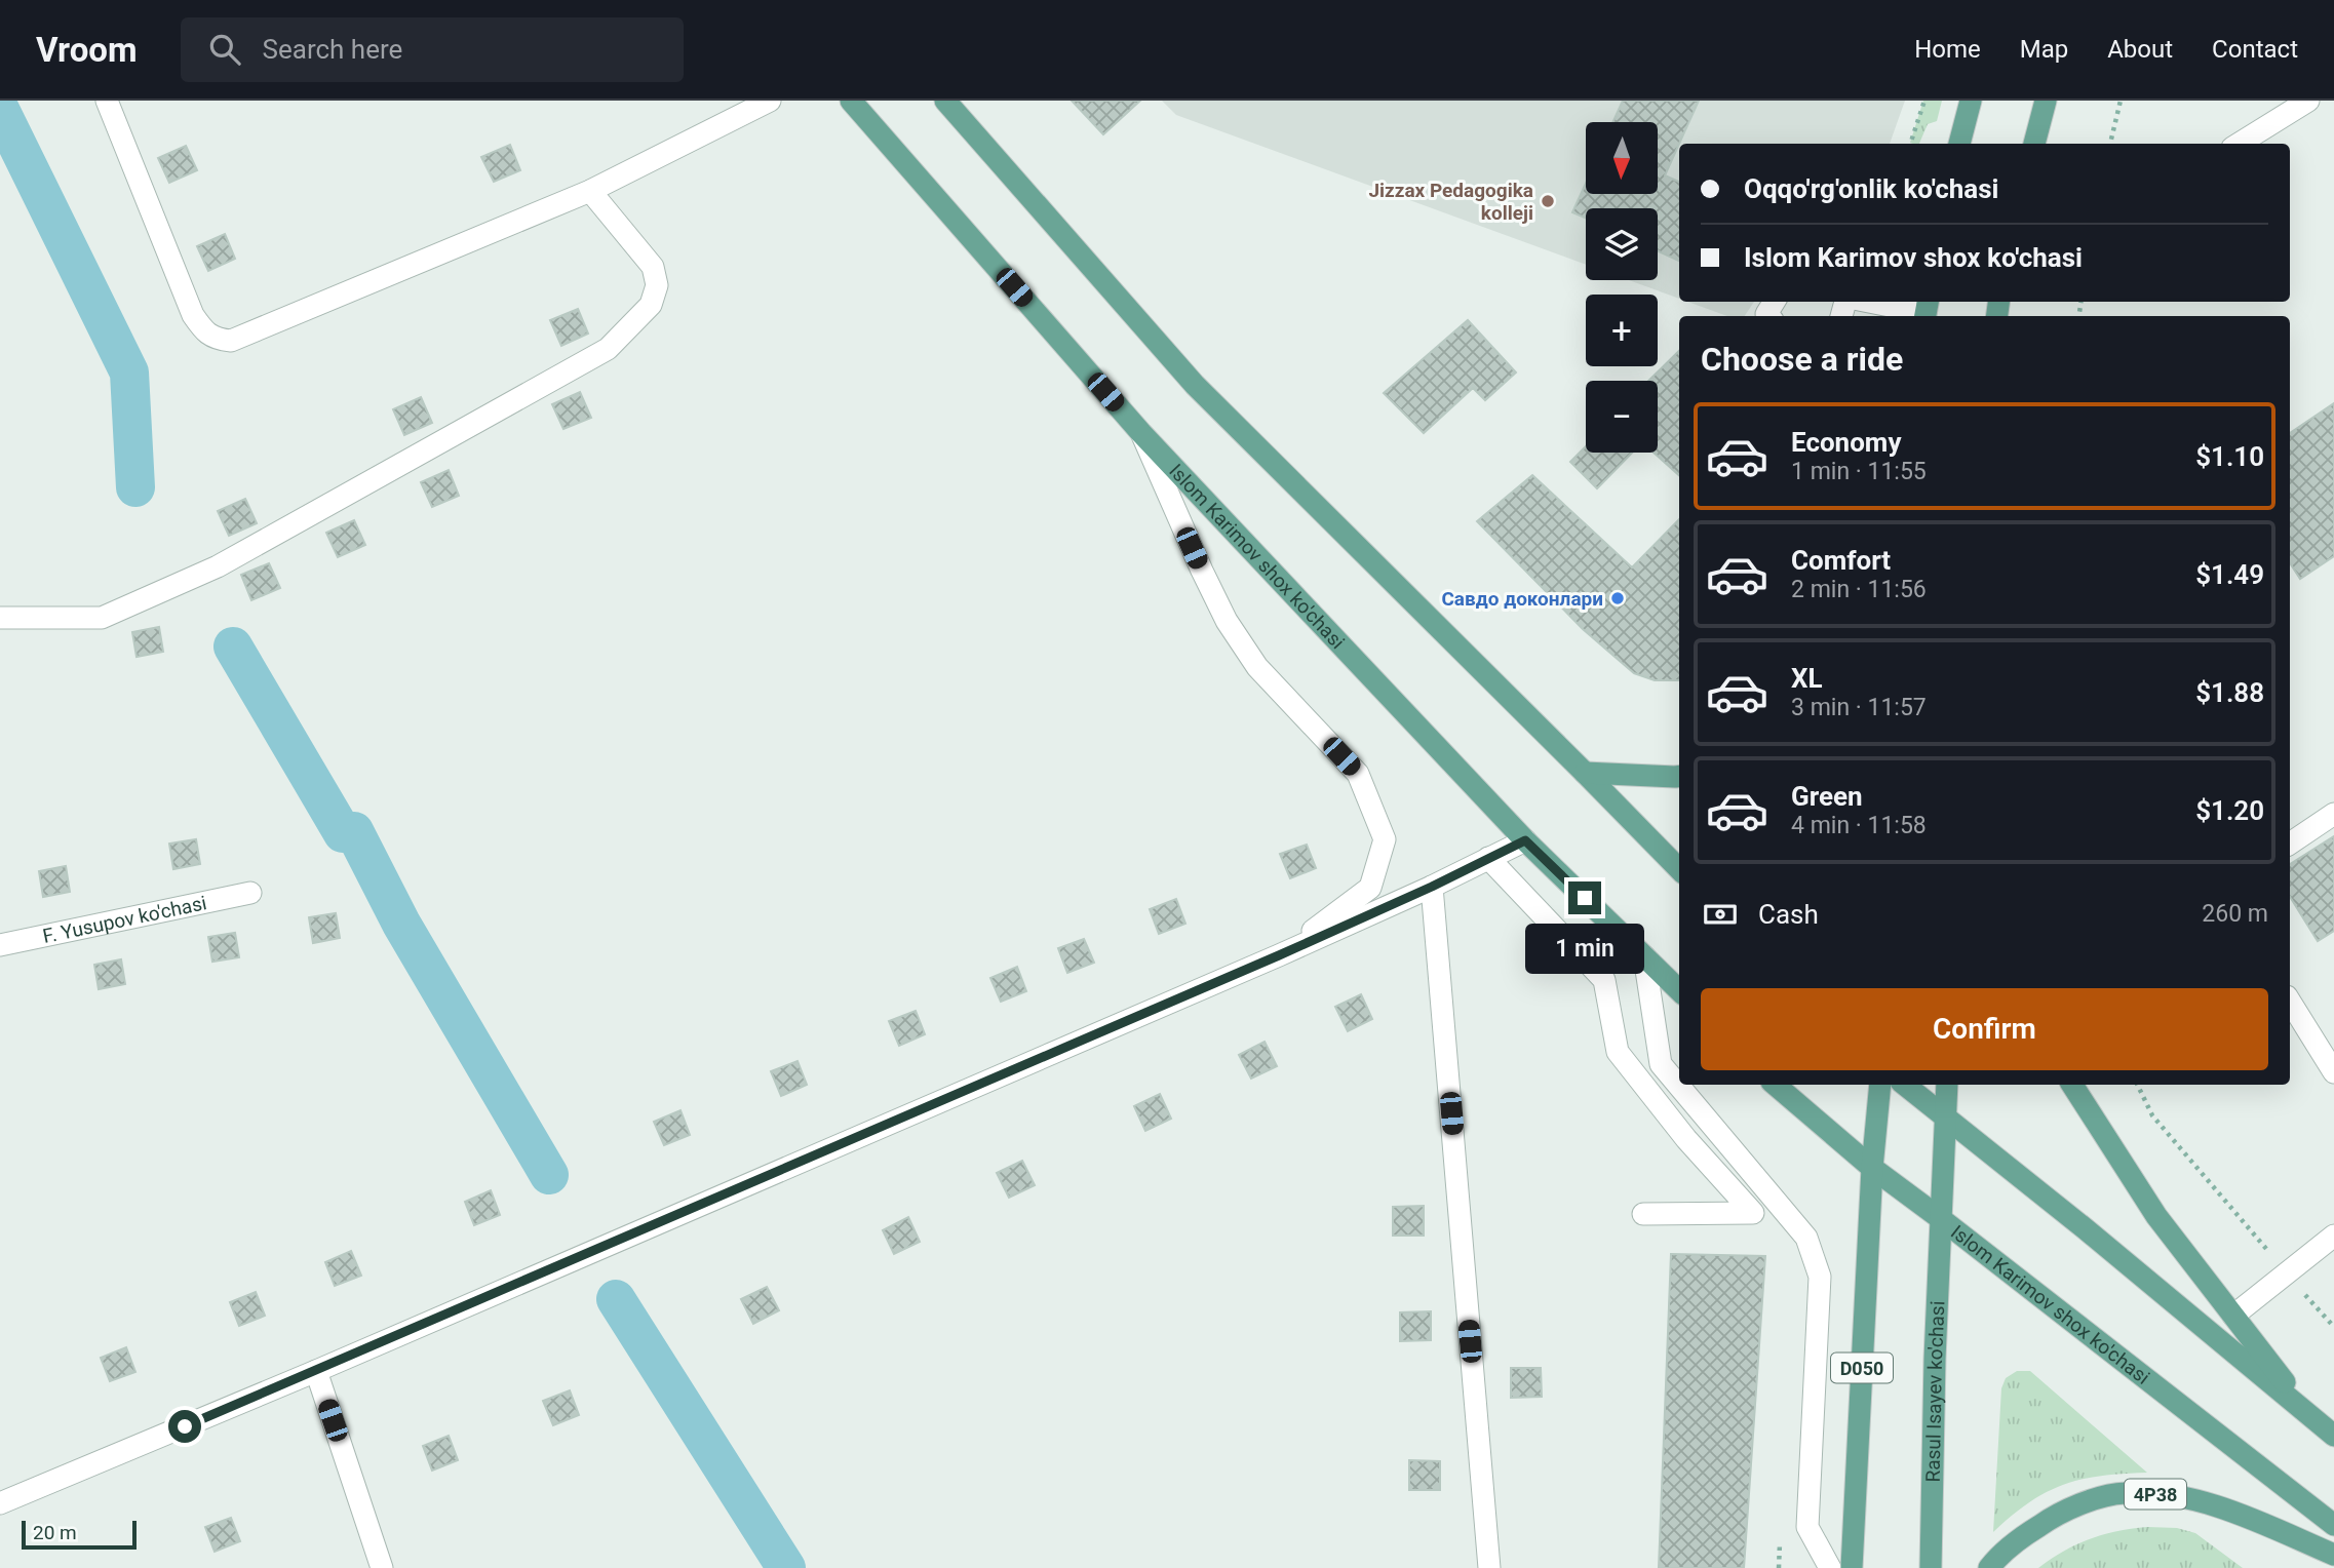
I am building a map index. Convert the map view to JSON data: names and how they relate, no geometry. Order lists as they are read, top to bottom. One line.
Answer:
{"streets":{"main road":["Islom Karimov shox ko'chasi","D050","Rasul Isayev ko'chasi","4P38"],"street":["F. Yusupov ko'chasi"]},"crossings":[["Islom Karimov shox ko'chasi","D050"],["Islom Karimov shox ko'chasi","Rasul Isayev ko'chasi"]],"places":["Jizzax Pedagogika kolleji","Cавдо доконлари"],"scale_bar":"20 m","north":"bottom","page":{"header":"Vroom","search":"Search here","nav":["Home","Map","About","Contact"],"map_buttons":["+","−"],"banner":["Oqqo'rg'onlik ko'chasi","Islom Karimov shox ko'chasi"],"heading":"Choose a ride","list":[{"name":"Economy","note":"1 min · 11:55","value":"$1.10"},{"name":"Comfort","note":"2 min · 11:56","value":"$1.49"},{"name":"XL","note":"3 min · 11:57","value":"$1.88"},{"name":"Green","note":"4 min · 11:58","value":"$1.20"}],"pay":["Cash","260 m"],"bubble":"1 min","buttons":"Confirm","scale":"20 m"}}
